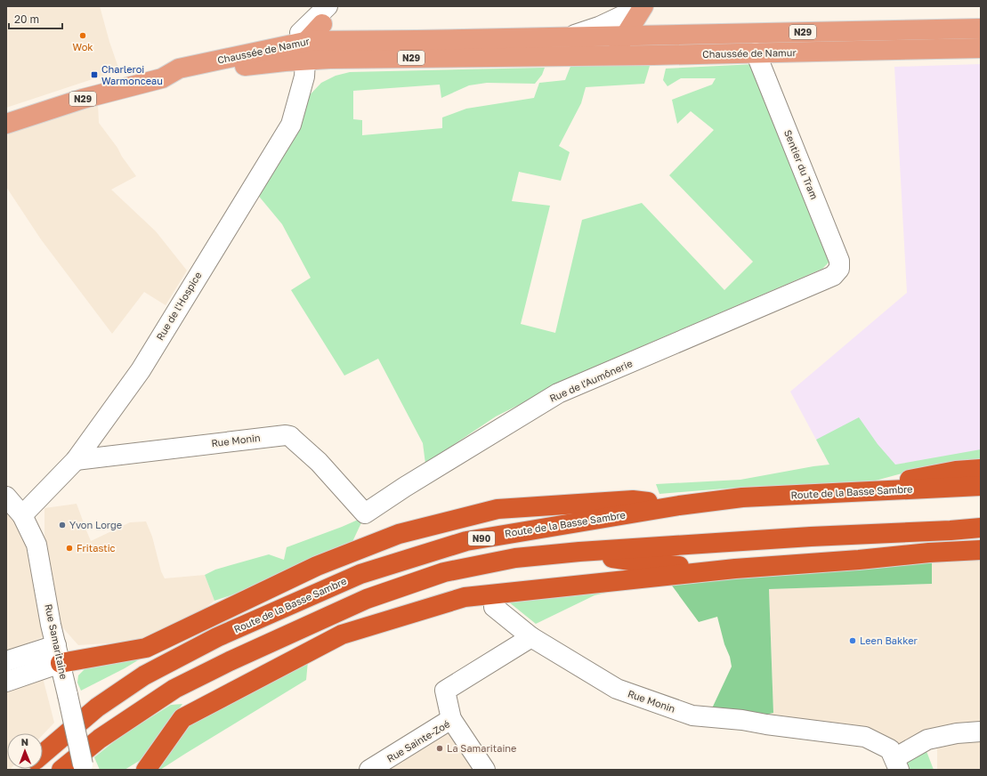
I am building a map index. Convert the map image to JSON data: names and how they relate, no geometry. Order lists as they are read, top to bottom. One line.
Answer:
{"streets":{"highway":["Route de la Basse Sambre","N90"],"main road":["N29","Chaussée de Namur"],"street":["Sentier du Tram","Rue de l'Hospice","Rue de l'Aumônerie","Rue Monin","Rue Samaritaine","Rue Sainte-Zoé"]},"crossings":[["N29","Chaussée de Namur"],["N29","Rue de l'Hospice"],["Chaussée de Namur","Sentier du Tram"],["Chaussée de Namur","Rue de l'Hospice"],["Sentier du Tram","Rue de l'Aumônerie"],["Rue de l'Hospice","Rue Monin"],["Rue de l'Hospice","Rue Samaritaine"],["Rue de l'Aumônerie","Rue Monin"]],"places":{"other":["Wok","Yvon Lorge","Fritastic","Leen Bakker","La Samaritaine"],"transit":["Charleroi Warmonceau"]},"scale_bar":"20 m","north":"top"}
